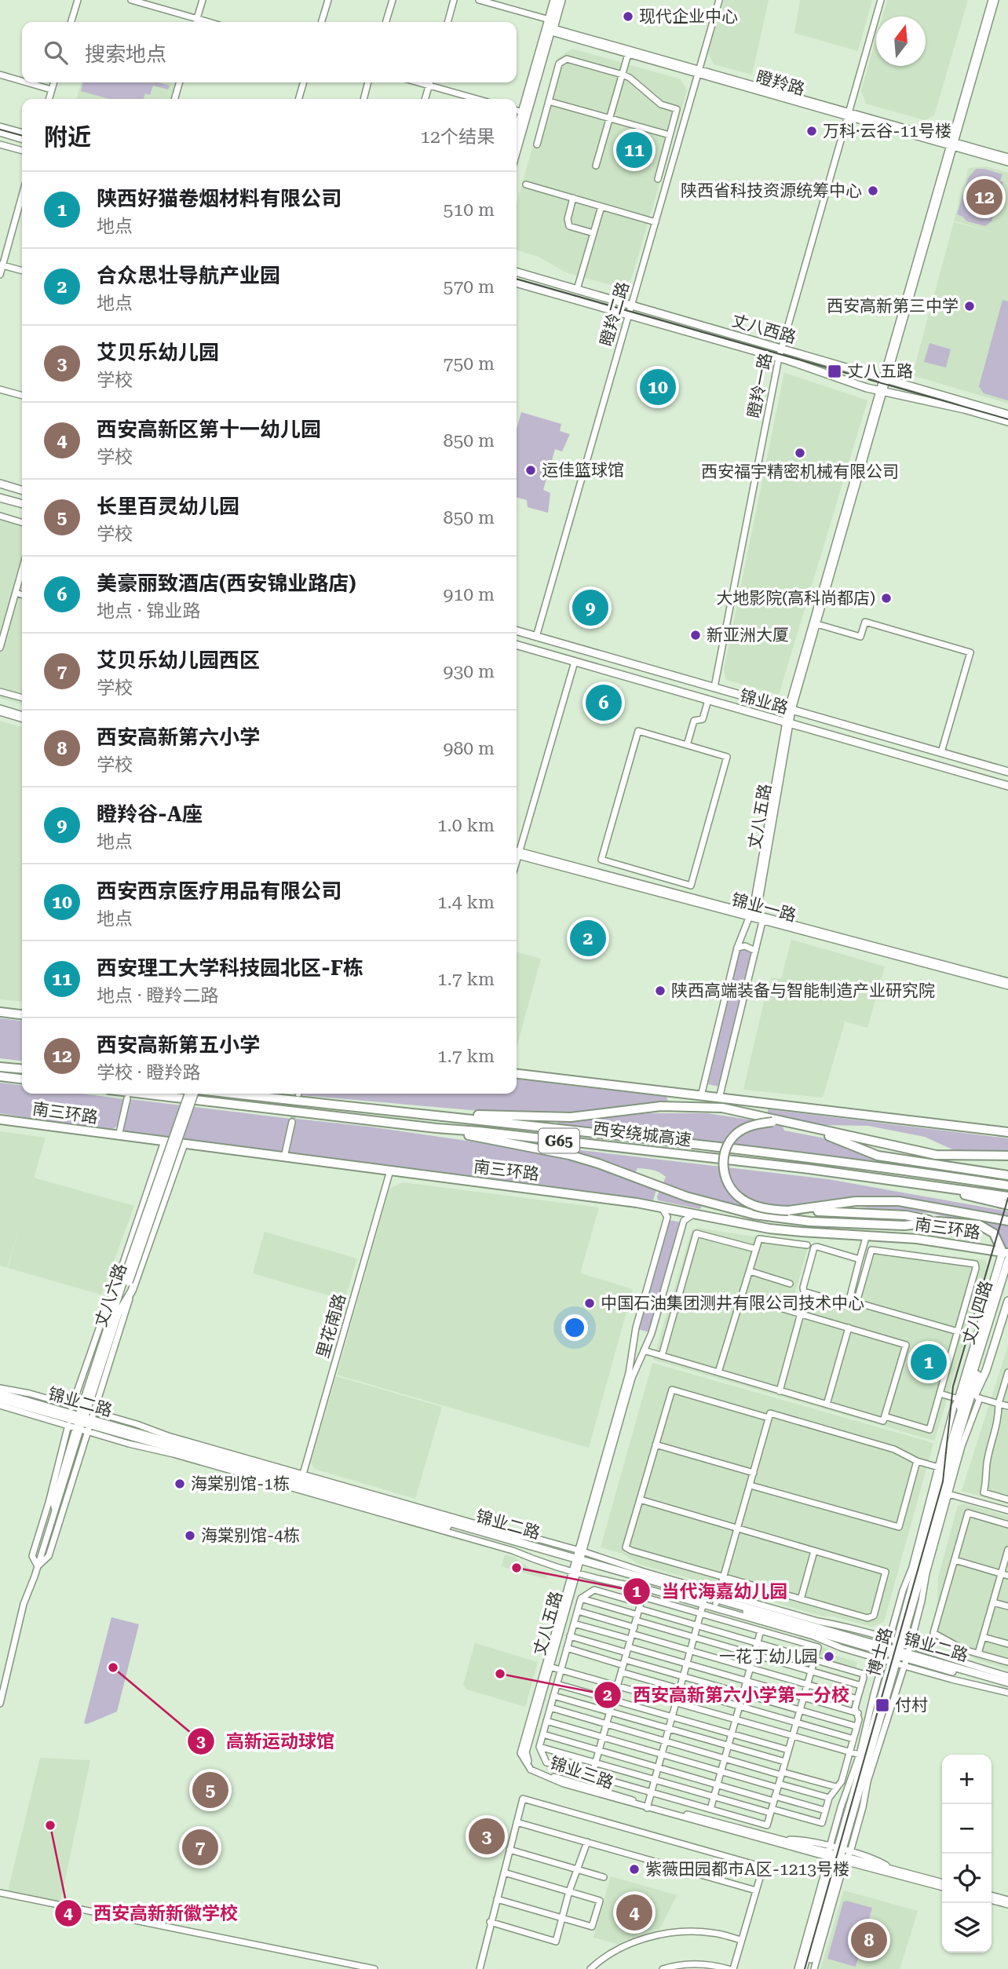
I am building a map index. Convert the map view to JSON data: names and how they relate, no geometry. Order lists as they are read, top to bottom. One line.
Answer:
{"streets":{"highway":["南三环路","西安绕城高速","G65"],"main road":["丈八西路","锦业路","丈八六路","丈八四路","锦业二路","博士路"],"street":["瞪羚路","瞪羚二路","瞪羚一路","丈八五路","锦业一路","里花南路","锦业三路"]},"crossings":[["瞪羚路","瞪羚二路"],["瞪羚路","瞪羚一路"],["瞪羚路","丈八五路"],["瞪羚二路","丈八西路"],["瞪羚二路","锦业路"],["丈八西路","瞪羚一路"],["丈八西路","丈八五路"],["瞪羚一路","锦业路"],["锦业路","丈八五路"],["丈八五路","锦业一路"],["丈八五路","南三环路"],["丈八五路","锦业二路"],["丈八五路","锦业三路"],["南三环路","里花南路"],["丈八六路","锦业二路"],["丈八四路","博士路"],["里花南路","锦业二路"],["锦业二路","博士路"],["博士路","锦业三路"]],"places":{"other":["现代企业中心","万科·云谷-11号楼","陕西省科技资源统筹中心","西安高新第三中学","西安福宇精密机械有限公司","运佳篮球馆","大地影院(高科尚都店)","新亚洲大厦","陕西高端装备与智能制造产业研究院","中国石油集团测井有限公司技术中心","海棠别馆-1栋","海棠别馆-4栋","当代海嘉幼儿园","一花丁幼儿园","高新运动球馆","西安高新第六小学第一分校","西安高新新徽学校","紫薇田园都市A区-1213号楼"],"transit":["丈八五路","付村"]},"north":"top","page":{"search":"搜索地点","heading":["附近","12个结果"],"pins":["11","12","10","9","6","2","1","5","3","7","4","8"],"list":[{"mark":"1","name":"陕西好猫卷烟材料有限公司","note":"地点","value":"510 m"},{"mark":"2","name":"合众思壮导航产业园","note":"地点","value":"570 m"},{"mark":"3","name":"艾贝乐幼儿园","note":"学校","value":"750 m"},{"mark":"4","name":"西安高新区第十一幼儿园","note":"学校","value":"850 m"},{"mark":"5","name":"长里百灵幼儿园","note":"学校","value":"850 m"},{"mark":"6","name":"美豪丽致酒店(西安锦业路店)","note":"地点 · 锦业路","value":"910 m"},{"mark":"7","name":"艾贝乐幼儿园西区","note":"学校","value":"930 m"},{"mark":"8","name":"西安高新第六小学","note":"学校","value":"980 m"},{"mark":"9","name":"瞪羚谷-A座","note":"地点","value":"1.0 km"},{"mark":"10","name":"西安西京医疗用品有限公司","note":"地点","value":"1.4 km"},{"mark":"11","name":"西安理工大学科技园北区-F栋","note":"地点 · 瞪羚二路","value":"1.7 km"},{"mark":"12","name":"西安高新第五小学","note":"学校 · 瞪羚路","value":"1.7 km"}],"map_buttons":["+","−"]}}
